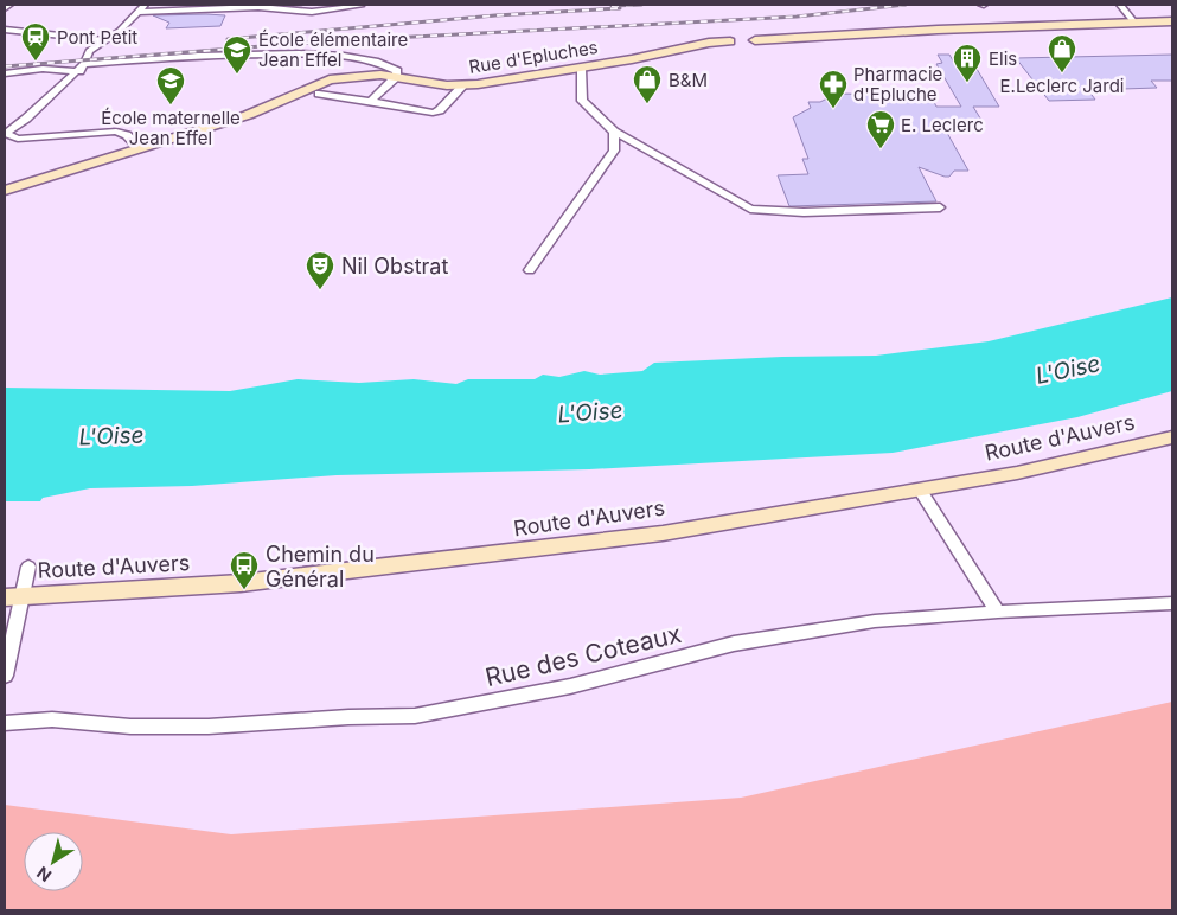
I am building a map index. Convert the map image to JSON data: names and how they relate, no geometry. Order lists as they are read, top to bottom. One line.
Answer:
{"streets":{"street":["Rue d'Epluches","Route d'Auvers","Rue des Coteaux"]},"water":["L'Oise"],"places":{"station":["Pont Petit"],"shop":["E.Leclerc Jardi","B&M"],"school or university":["École élémentaire Jean Effel","École maternelle Jean Effel"],"building":["Elis"],"pharmacy":["Pharmacie d'Epluche"],"supermarket":["E. Leclerc"],"theatre":["Nil Obstrat"],"bus stop":["Chemin du Général"]},"north":"bottom left"}
